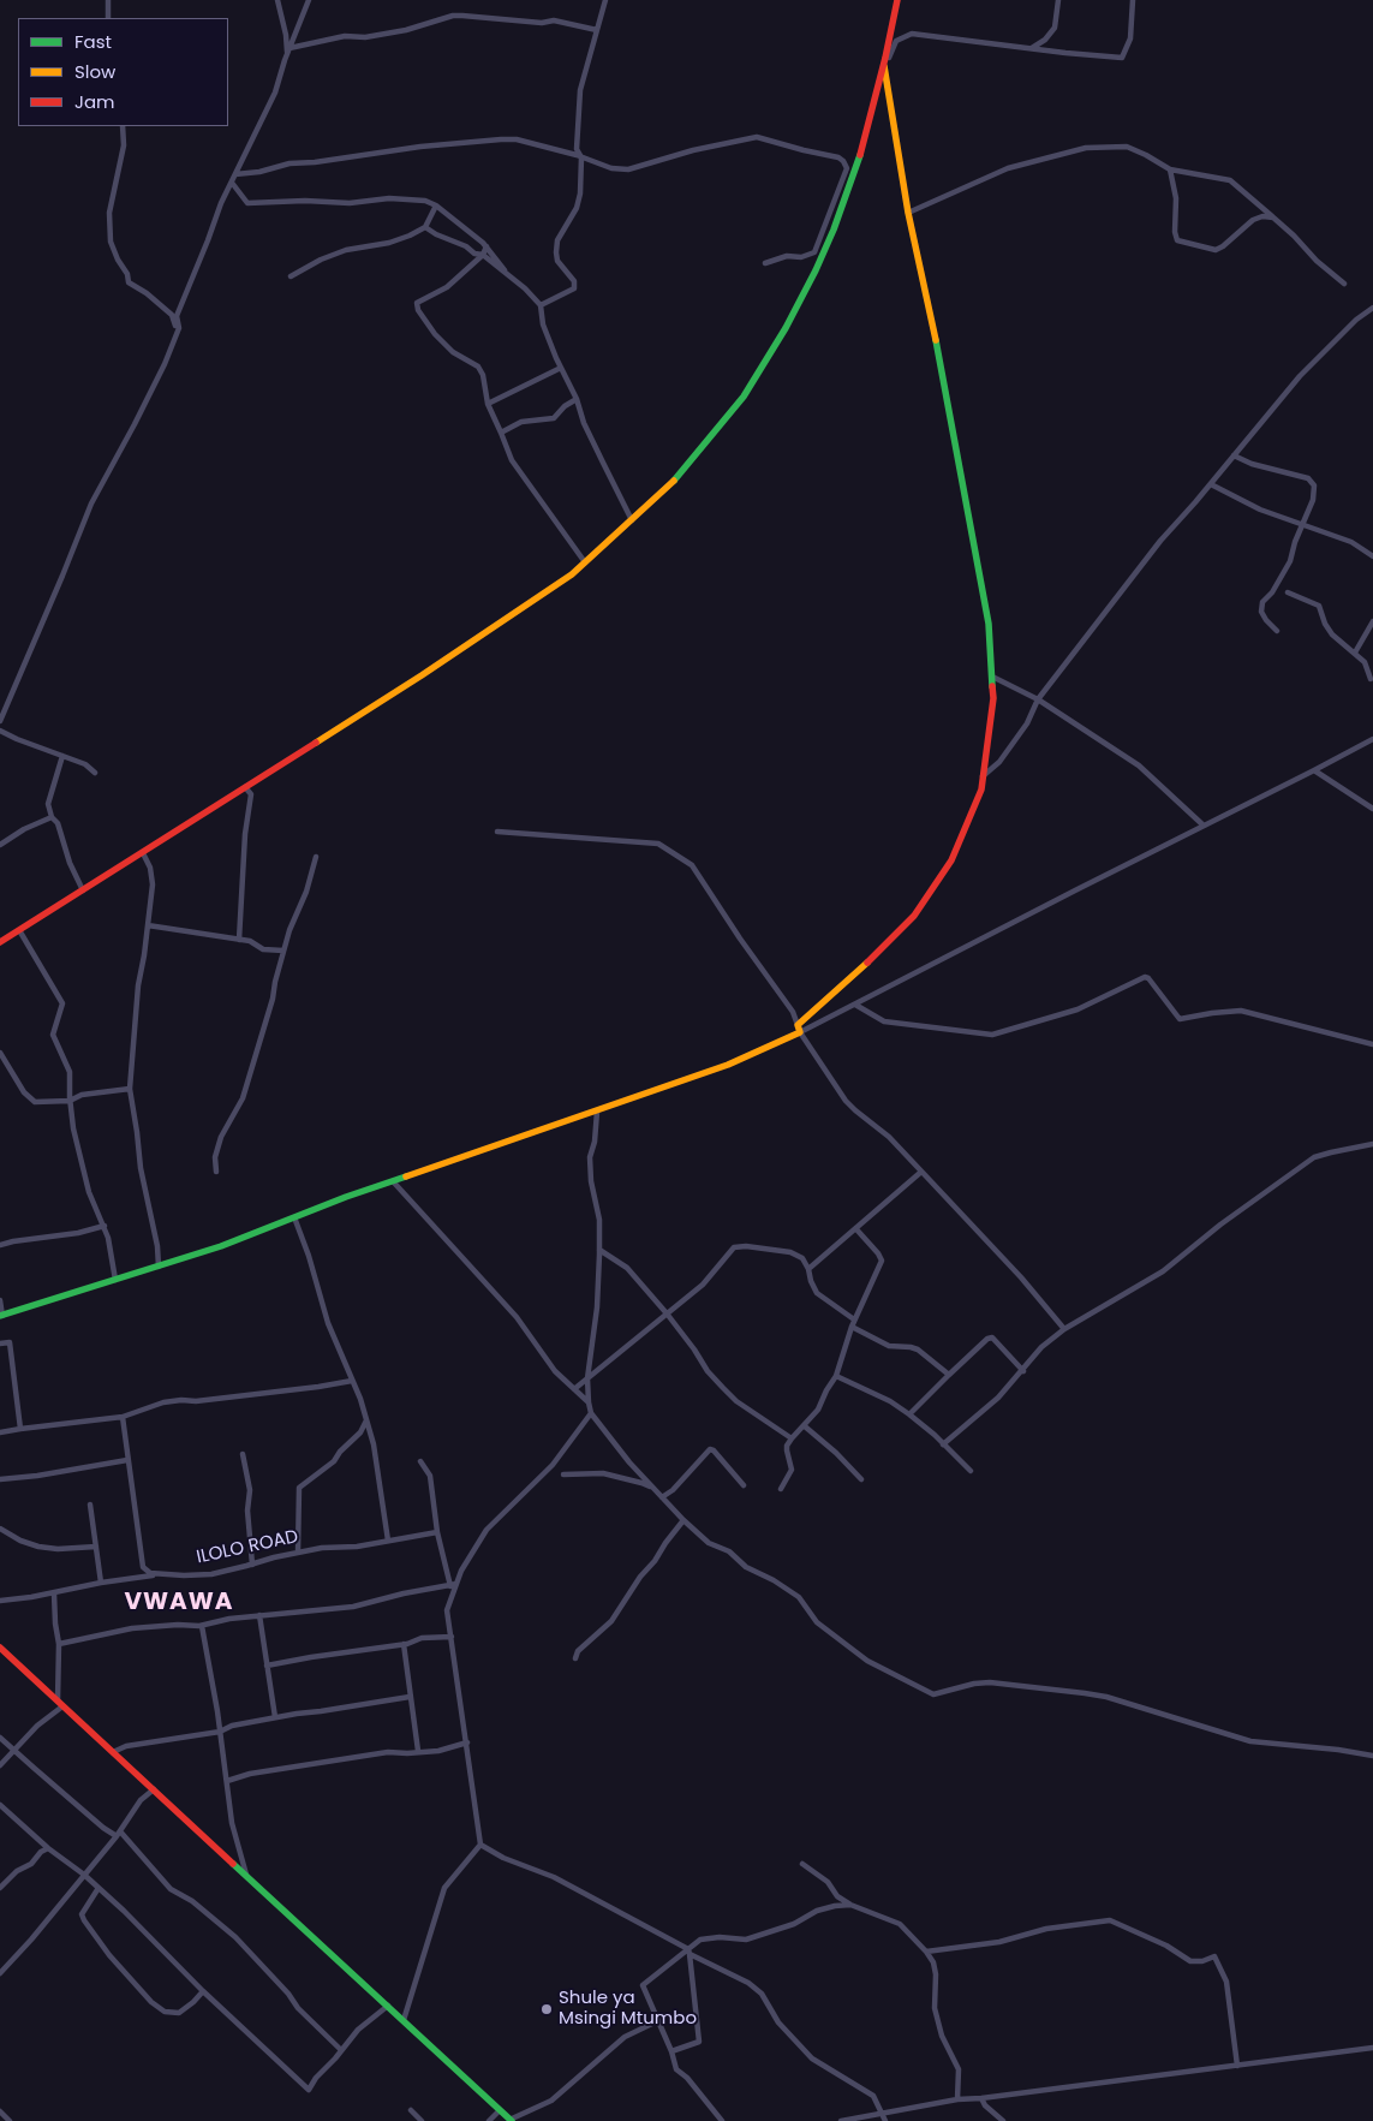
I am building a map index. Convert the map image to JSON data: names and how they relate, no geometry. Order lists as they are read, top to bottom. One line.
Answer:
{"streets":{"street":["ILOLO ROAD"]},"districts":["VWAWA"],"places":["Shule ya Msingi Mtumbo"],"legend":["Fast","Slow","Jam"]}
